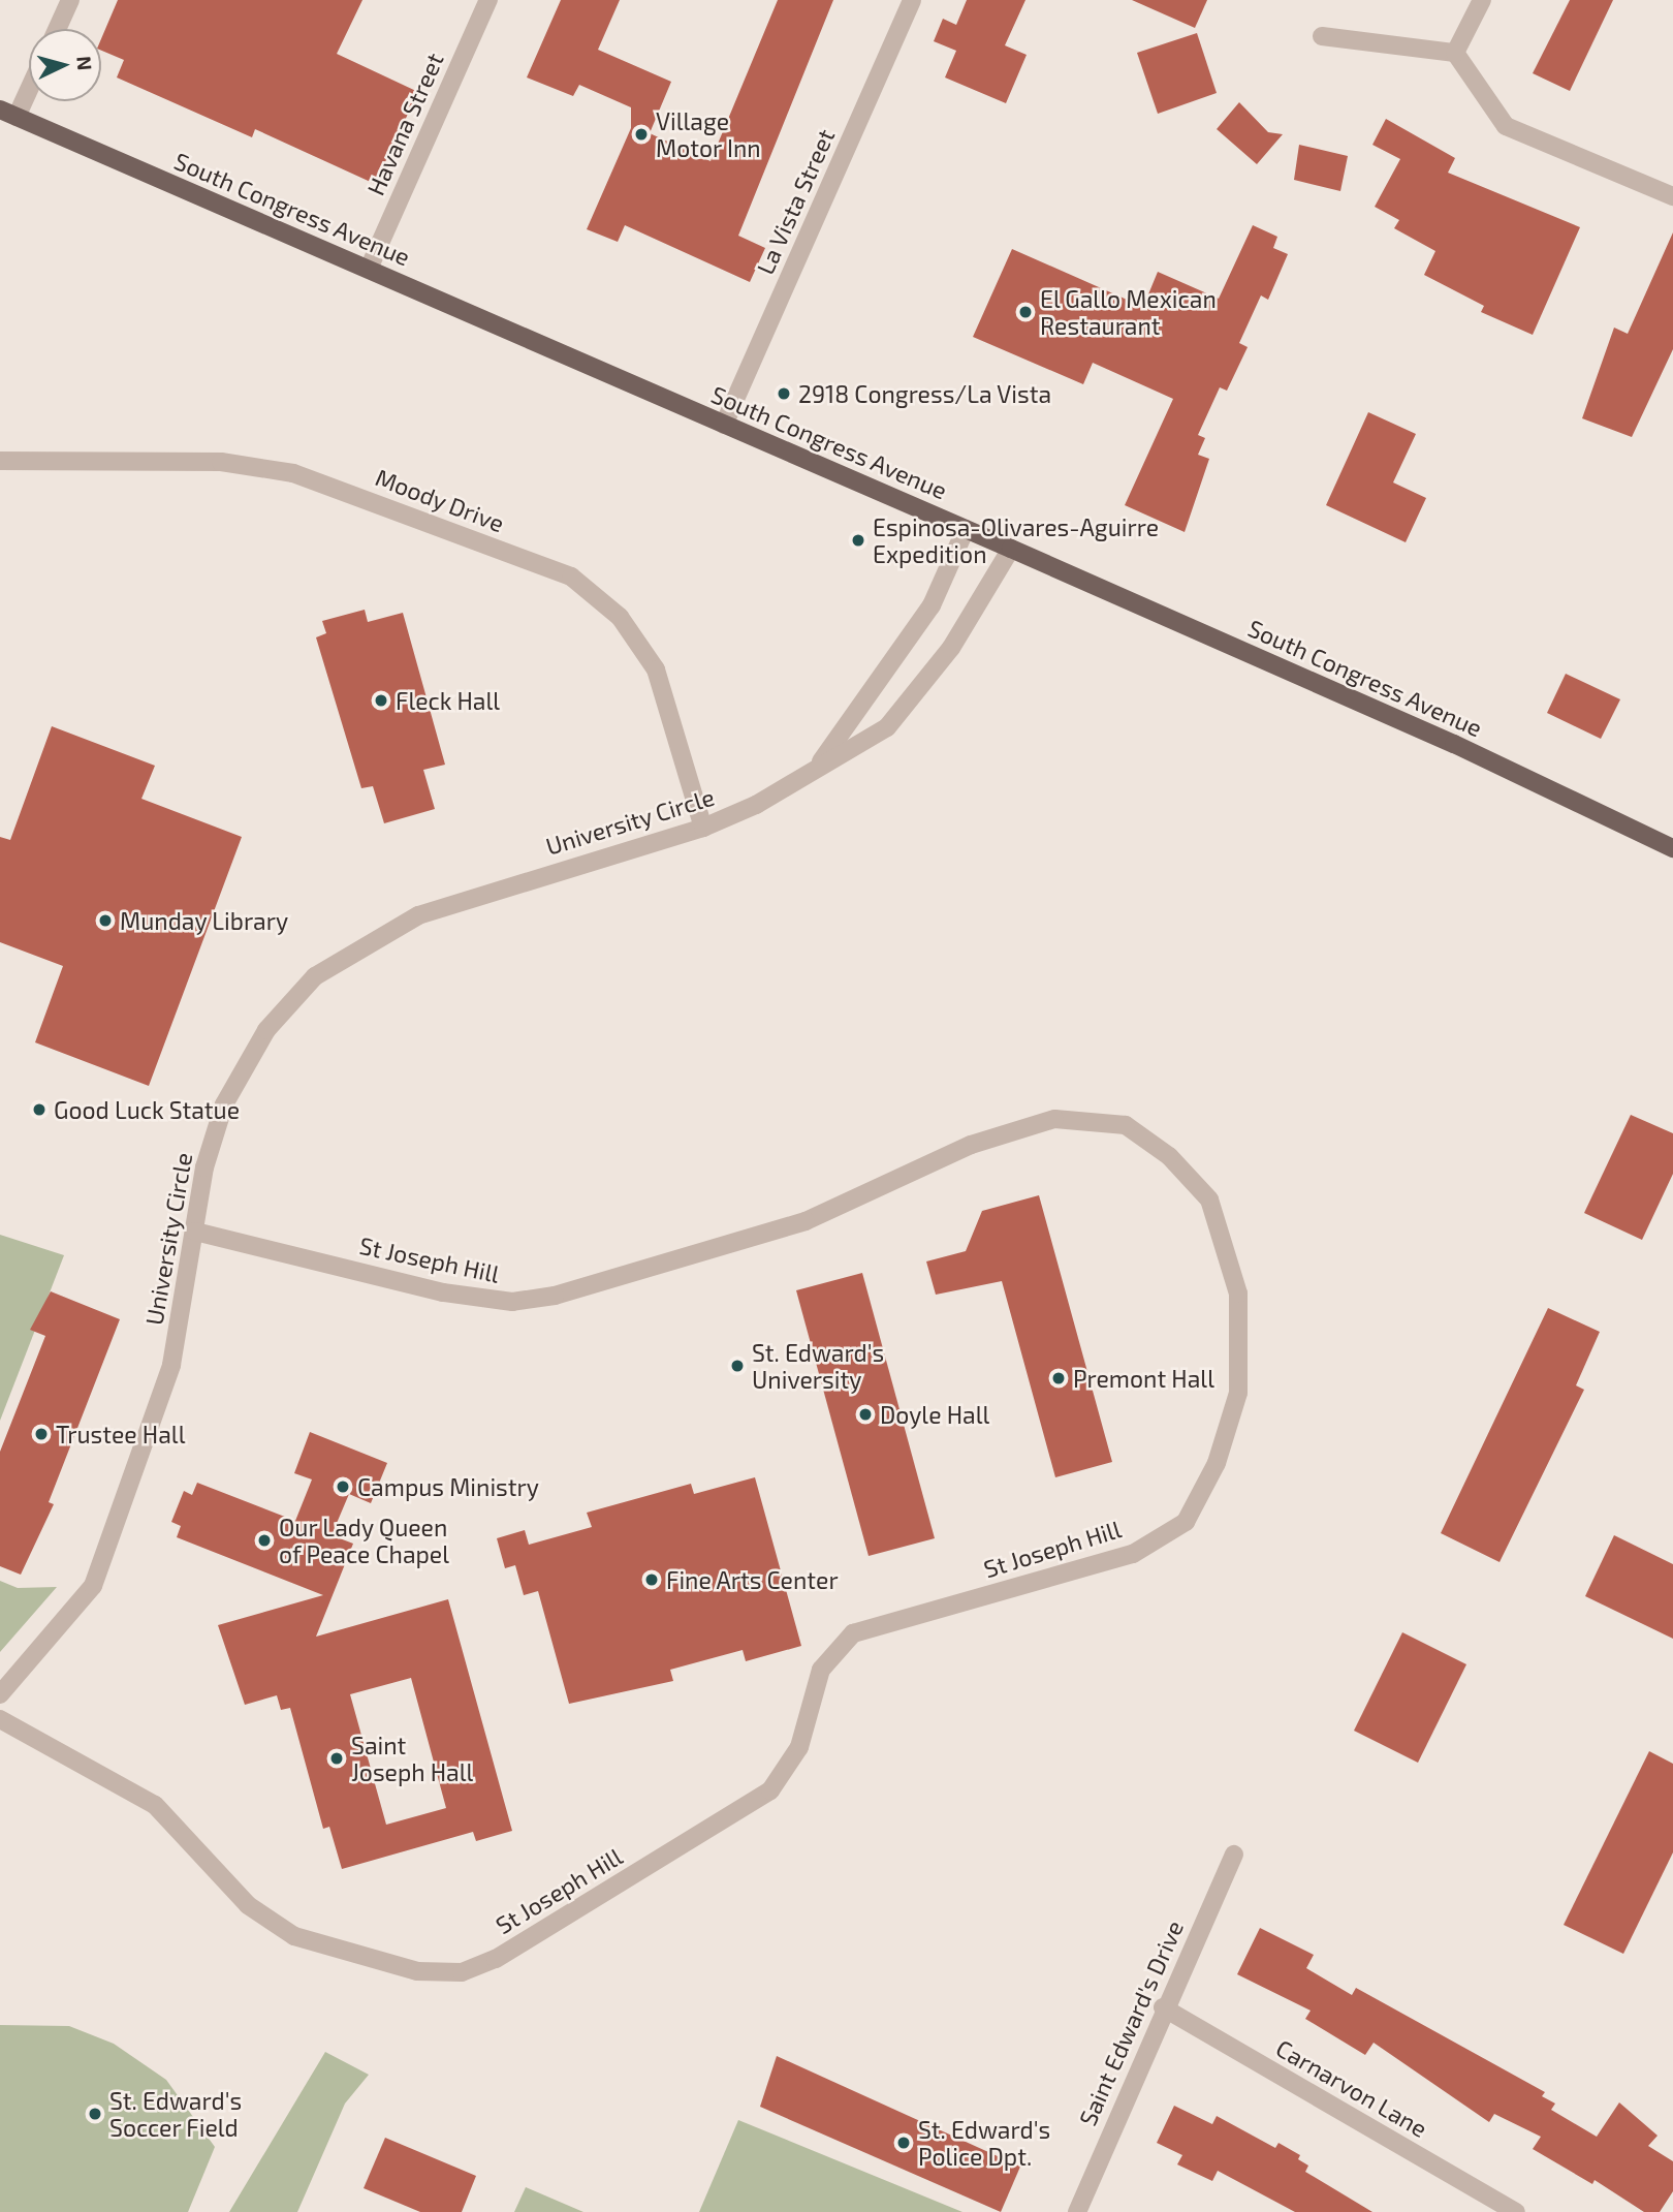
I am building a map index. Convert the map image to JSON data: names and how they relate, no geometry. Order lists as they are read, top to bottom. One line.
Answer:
{"streets":{"main road":["South Congress Avenue"],"street":["Havana Street","La Vista Street","Moody Drive","University Circle","St Joseph Hill","Saint Edward's Drive","Carnarvon Lane"]},"crossings":[["Havana Street","South Congress Avenue"],["La Vista Street","South Congress Avenue"],["South Congress Avenue","University Circle"],["Moody Drive","University Circle"],["University Circle","St Joseph Hill"],["Saint Edward's Drive","Carnarvon Lane"]],"places":["Village Motor Inn","El Gallo Mexican Restaurant","2918 Congress/La Vista","Espinosa-Olivares-Aguirre Expedition","Fleck Hall","Munday Library","Good Luck Statue","St. Edward's University","Premont Hall","Doyle Hall","Trustee Hall","Campus Ministry","Our Lady Queen of Peace Chapel","Fine Arts Center","Saint Joseph Hall","St. Edward's Soccer Field","St. Edward's Police Dpt."],"north":"right"}
